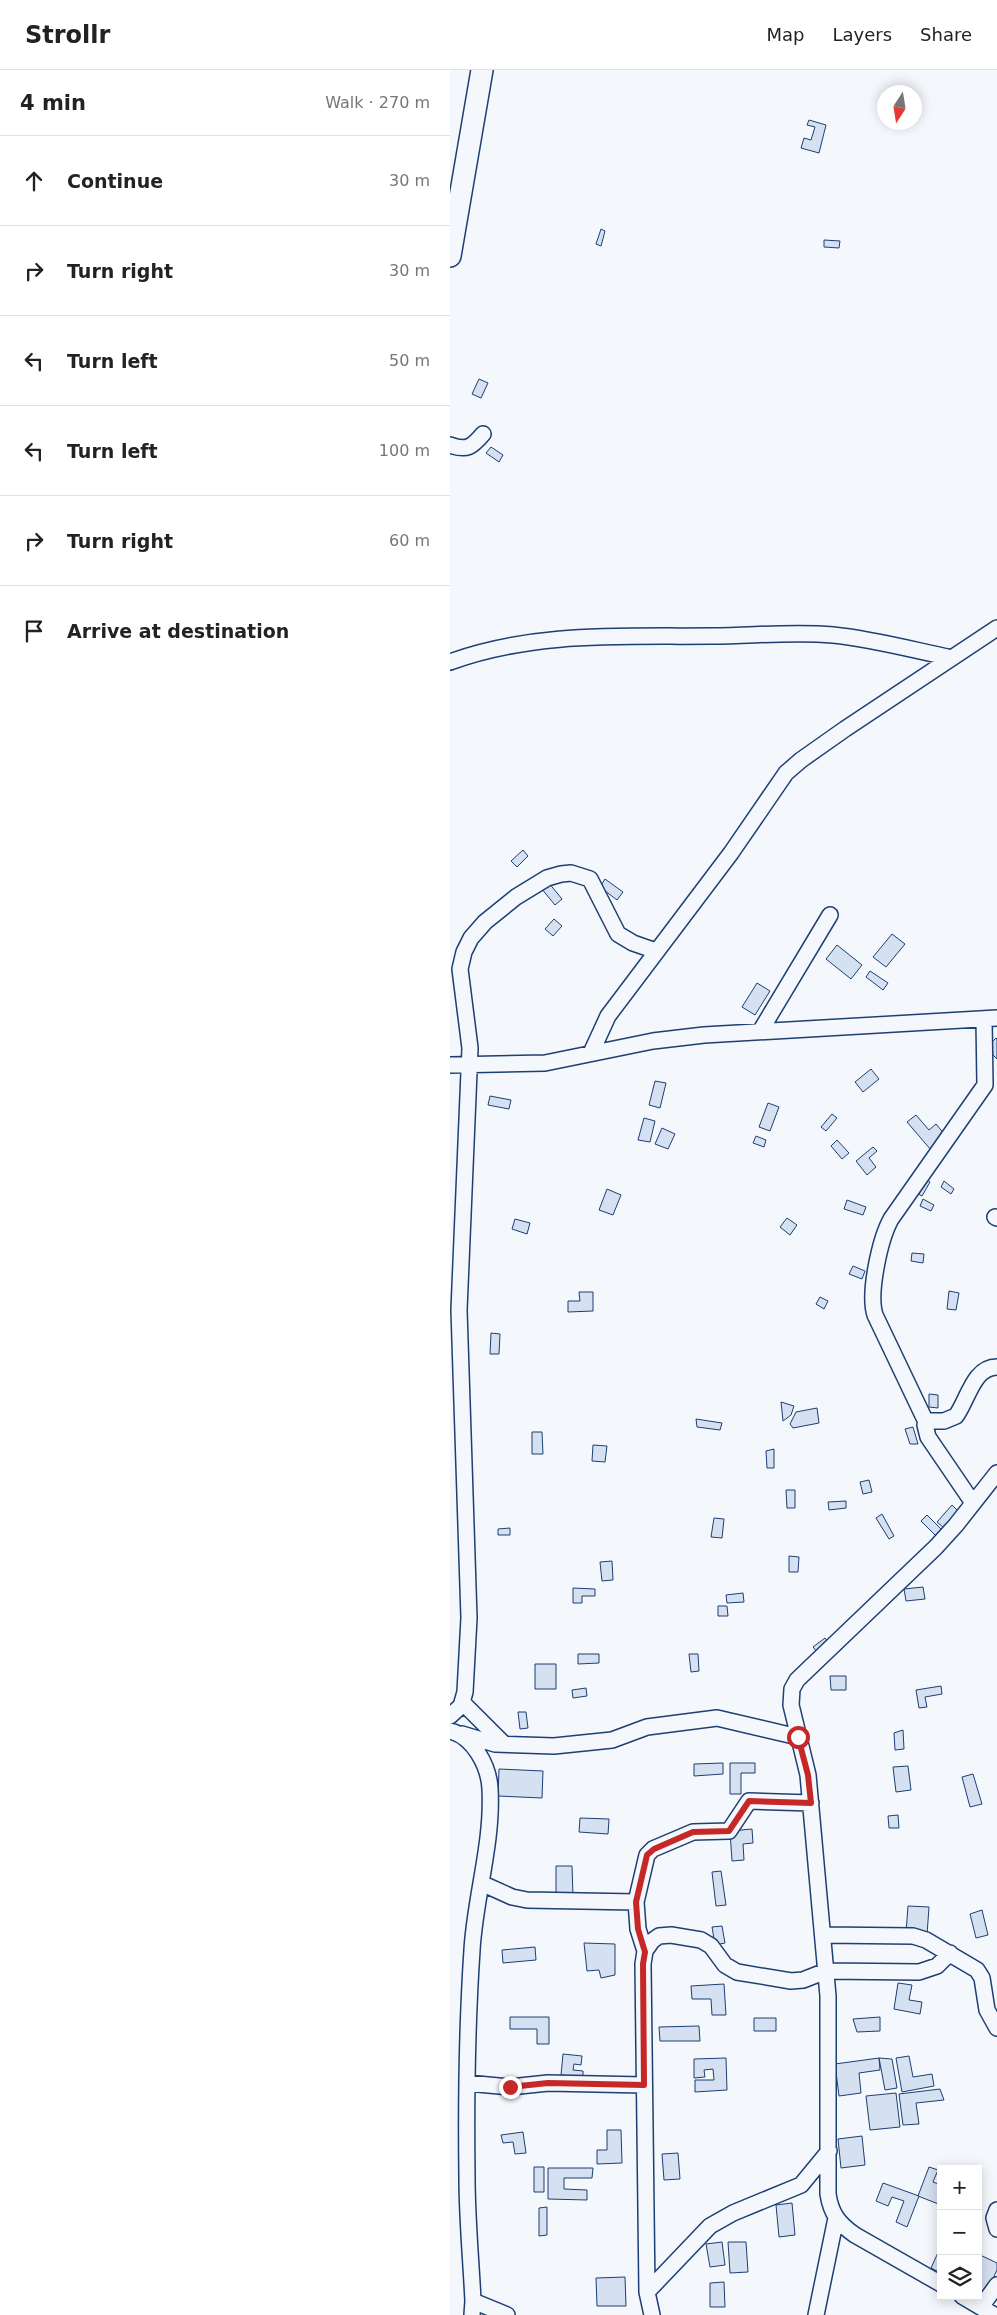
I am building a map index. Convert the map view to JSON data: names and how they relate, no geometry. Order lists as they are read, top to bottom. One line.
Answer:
{"north":"bottom","page":{"header":"Strollr","nav":["Map","Layers","Share"],"heading":["4 min","Walk · 270 m"],"list":[["Continue","30 m"],["Turn right","30 m"],["Turn left","50 m"],["Turn left","100 m"],["Turn right","60 m"],"Arrive at destination"],"map_buttons":["+","−"]}}
